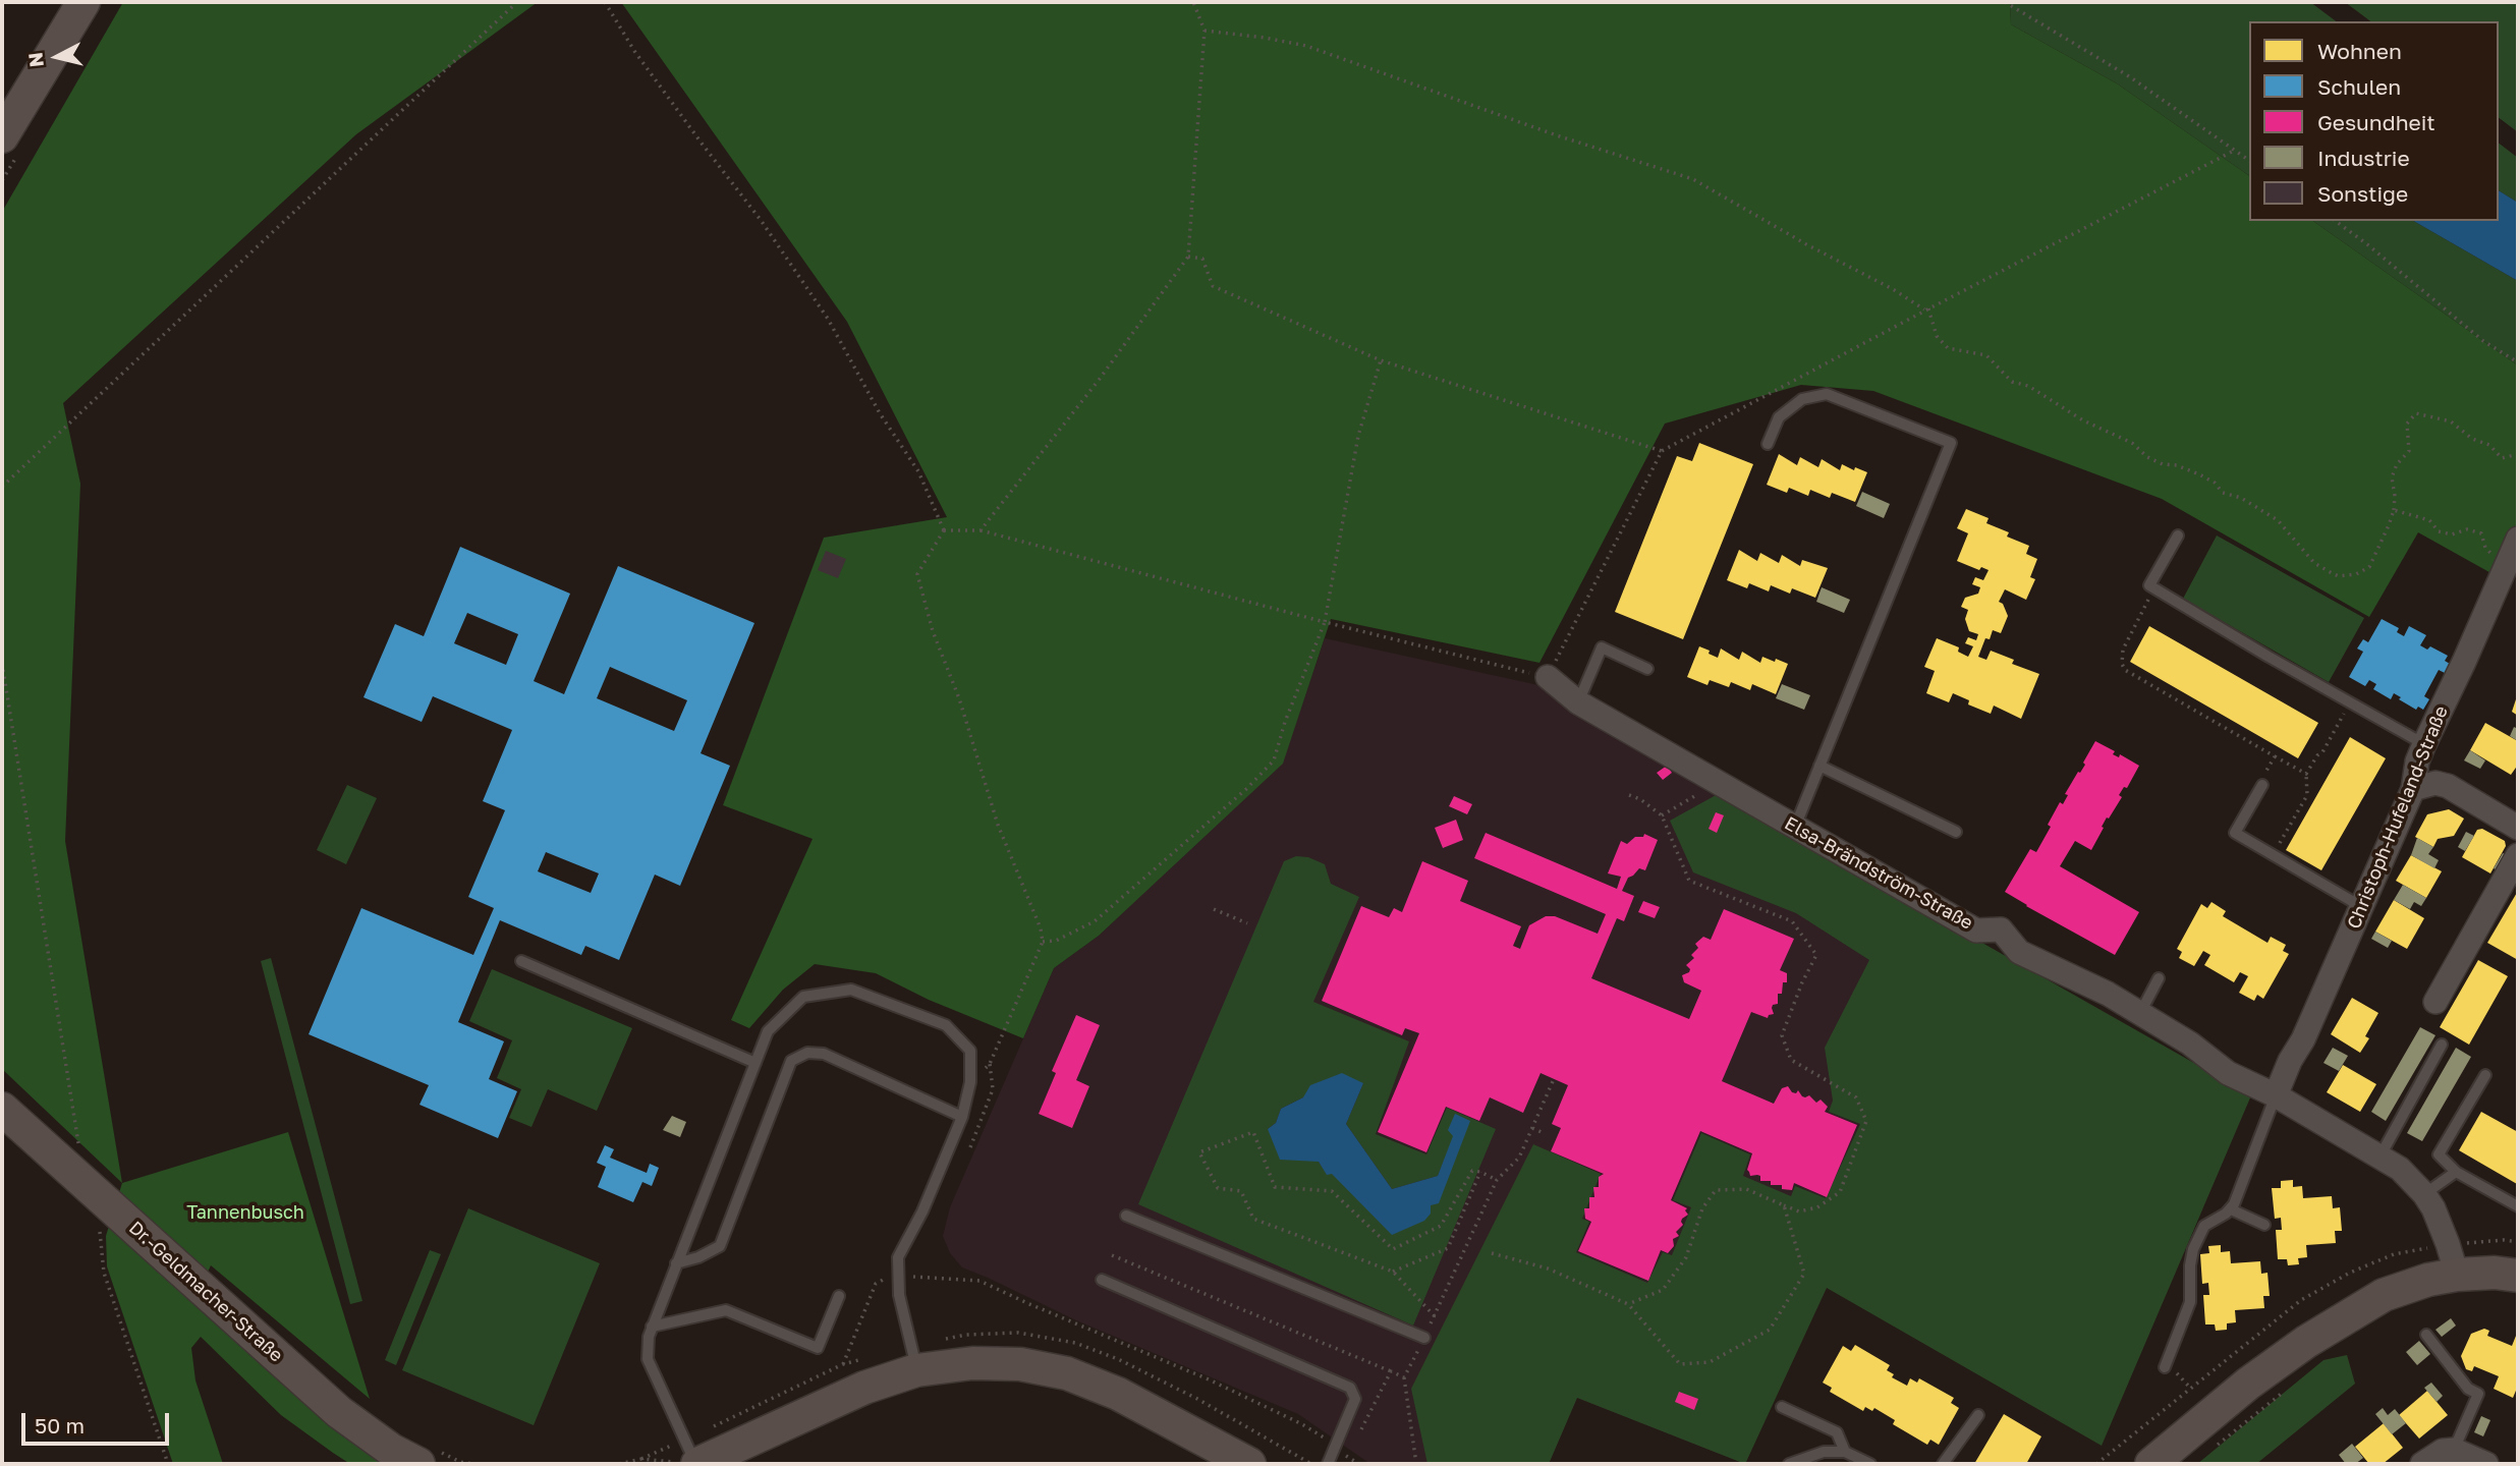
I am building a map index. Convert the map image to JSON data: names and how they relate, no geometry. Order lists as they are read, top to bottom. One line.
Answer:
{"streets":{"street":["Christoph-Hufeland-Straße","Elsa-Brändström-Straße","Dr.-Geldmacher-Straße"]},"crossings":[["Christoph-Hufeland-Straße","Elsa-Brändström-Straße"]],"parks":["Tannenbusch"],"legend":["Wohnen","Schulen","Gesundheit","Industrie","Sonstige"],"scale_bar":"50 m","north":"left"}
